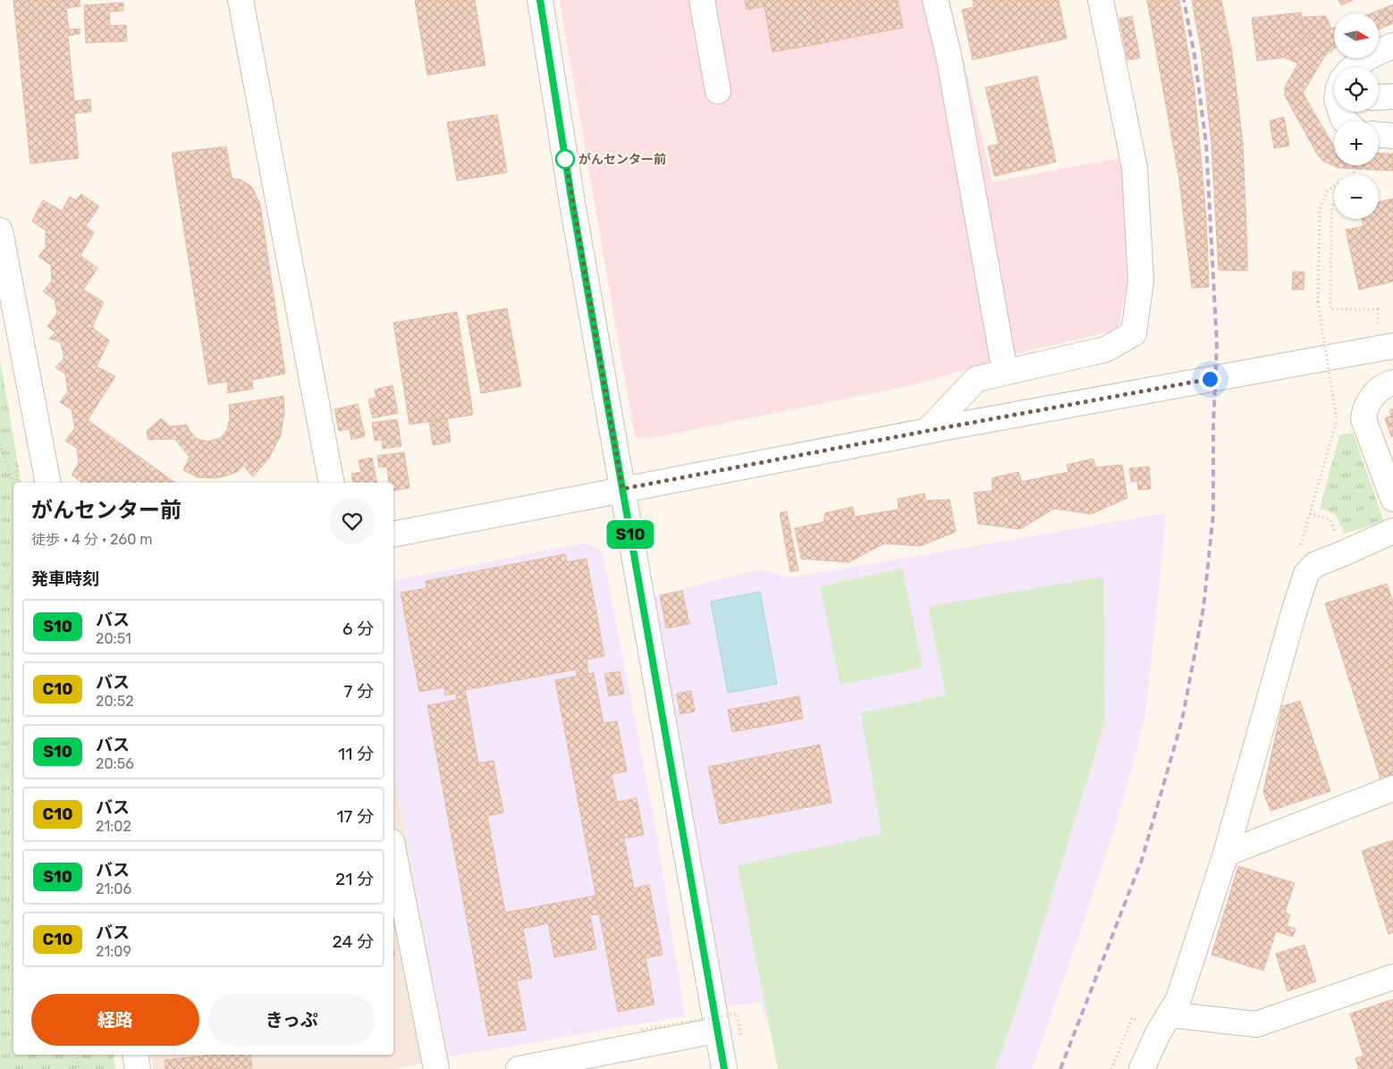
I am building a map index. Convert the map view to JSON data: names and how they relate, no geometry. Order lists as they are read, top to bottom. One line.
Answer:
{"places":["がんセンター前"],"lines":["bus line S10"],"north":"right","page":{"on_map":"S10","map_buttons":["+","−"],"heading":[["がんセンター前","徒歩 · 4 分 · 260 m"],"発車時刻"],"list":[{"mark":"S10","name":"バス","note":"20:51","value":"6 分"},{"mark":"C10","name":"バス","note":"20:52","value":"7 分"},{"mark":"S10","name":"バス","note":"20:56","value":"11 分"},{"mark":"C10","name":"バス","note":"21:02","value":"17 分"},{"mark":"S10","name":"バス","note":"21:06","value":"21 分"},{"mark":"C10","name":"バス","note":"21:09","value":"24 分"}],"buttons":["経路","きっぷ"]}}
